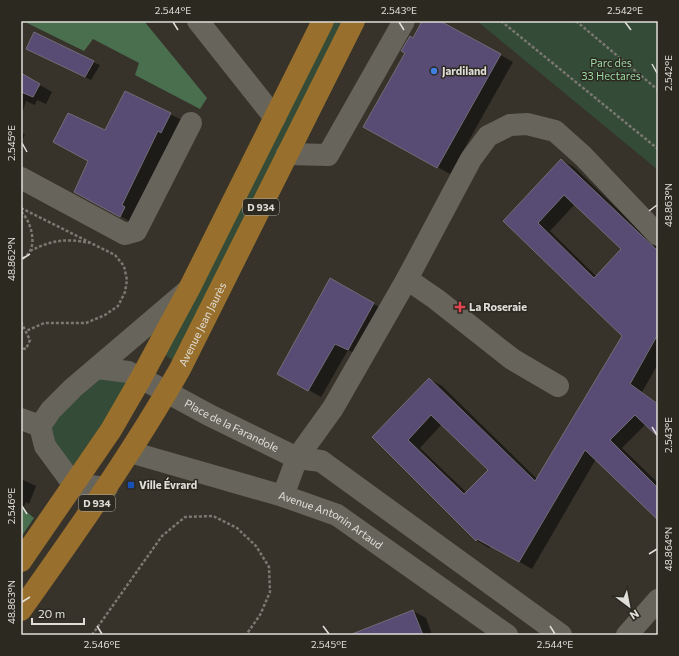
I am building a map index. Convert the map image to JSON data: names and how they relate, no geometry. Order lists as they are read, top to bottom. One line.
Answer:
{"streets":{"main road":["D 934","Avenue Jean Jaurès"],"street":["Place de la Farandole","Avenue Antonin Artaud"]},"crossings":[["D 934","Place de la Farandole"],["Avenue Jean Jaurès","Place de la Farandole"],["Avenue Jean Jaurès","Avenue Antonin Artaud"]],"parks":["Parc des 33 Hectares"],"places":{"other":["Jardiland"],"health":["La Roseraie"],"transit":["Ville Évrard"]},"scale_bar":"20 m","north":"bottom right","coordinates":["2.544°E","2.543°E","2.542°E","2.545°E","48.863°N","48.862°N","2.546°E","48.864°N"]}
